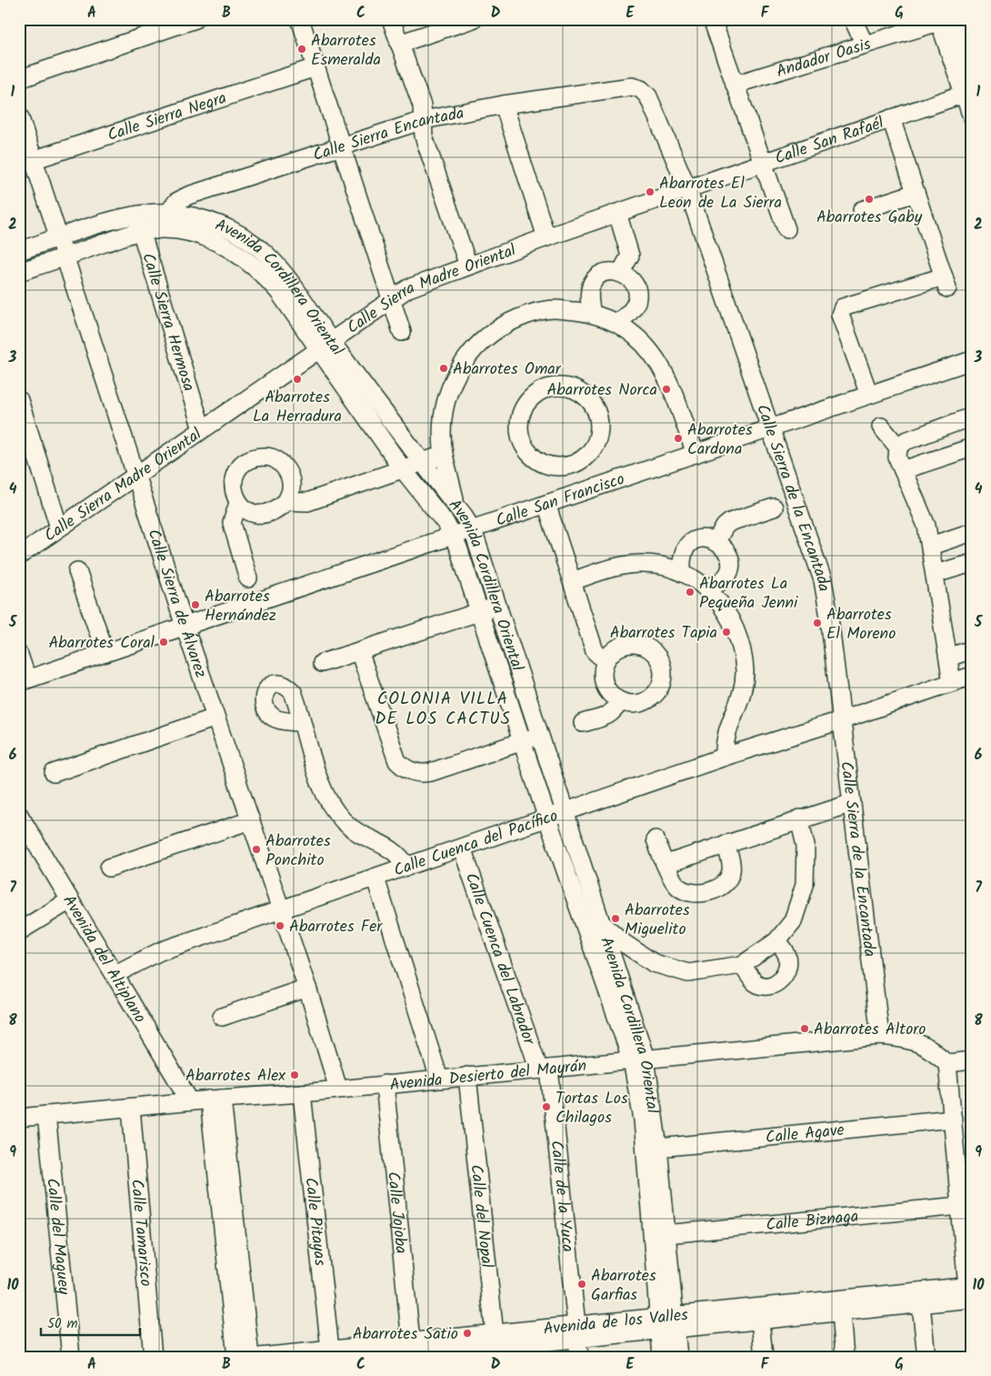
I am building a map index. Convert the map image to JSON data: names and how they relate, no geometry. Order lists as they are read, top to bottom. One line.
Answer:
{"streets":{"street":["Andador Oasis","Calle Sierra Negra","Calle Sierra Encantada","Calle San Rafaél","Calle Sierra Madre Oriental","Avenida Cordillera Oriental","Calle Sierra Hermosa","Calle Sierra de la Encantada","Calle San Francisco","Calle Sierra de Álvarez","Calle Cuenca del Pacífico","Avenida del Altiplano","Calle Cuenca del Labrador","Avenida Desierto del Mayrán","Calle Agave","Calle de la Yuca","Calle Jojoba","Calle del Nopal","Calle Biznaga","Calle Pitayas","Calle Tamarisco","Calle del Maguey","Avenida de los Valles"]},"crossings":[["Calle Sierra Negra","Calle Sierra de Álvarez"],["Calle Sierra Encantada","Avenida Cordillera Oriental"],["Calle Sierra Encantada","Calle Sierra Hermosa"],["Calle Sierra Encantada","Calle Sierra de la Encantada"],["Calle San Rafaél","Calle Sierra Madre Oriental"],["Calle San Rafaél","Calle Sierra de la Encantada"],["Calle Sierra Madre Oriental","Avenida Cordillera Oriental"],["Calle Sierra Madre Oriental","Calle Sierra Hermosa"],["Calle Sierra Madre Oriental","Calle Sierra de la Encantada"],["Calle Sierra Madre Oriental","Calle Sierra de Álvarez"],["Avenida Cordillera Oriental","Calle Sierra Hermosa"],["Avenida Cordillera Oriental","Calle San Francisco"],["Avenida Cordillera Oriental","Calle Sierra de Álvarez"],["Avenida Cordillera Oriental","Calle Cuenca del Pacífico"],["Avenida Cordillera Oriental","Avenida Desierto del Mayrán"],["Avenida Cordillera Oriental","Calle Agave"],["Avenida Cordillera Oriental","Calle Biznaga"],["Avenida Cordillera Oriental","Avenida de los Valles"],["Calle Sierra de la Encantada","Calle San Francisco"],["Calle Sierra de la Encantada","Calle Cuenca del Pacífico"],["Calle Sierra de la Encantada","Avenida Desierto del Mayrán"],["Calle San Francisco","Calle Sierra de Álvarez"],["Calle Sierra de Álvarez","Calle Cuenca del Pacífico"],["Calle Sierra de Álvarez","Avenida Desierto del Mayrán"],["Calle Cuenca del Pacífico","Avenida del Altiplano"],["Calle Cuenca del Pacífico","Calle Cuenca del Labrador"],["Avenida del Altiplano","Avenida Desierto del Mayrán"],["Calle Cuenca del Labrador","Avenida Desierto del Mayrán"],["Calle Cuenca del Labrador","Calle de la Yuca"],["Avenida Desierto del Mayrán","Calle de la Yuca"],["Avenida Desierto del Mayrán","Calle Jojoba"],["Avenida Desierto del Mayrán","Calle del Nopal"],["Avenida Desierto del Mayrán","Calle Pitayas"],["Avenida Desierto del Mayrán","Calle Tamarisco"],["Avenida Desierto del Mayrán","Calle del Maguey"],["Calle de la Yuca","Avenida de los Valles"],["Calle Jojoba","Avenida de los Valles"],["Calle del Nopal","Avenida de los Valles"],["Calle Pitayas","Avenida de los Valles"]],"districts":["COLONIA VILLA DE LOS CACTUS"],"places":["Abarrotes Esmeralda","Abarrotes El Leon de La Sierra","Abarrotes Gaby","Abarrotes Omar","Abarrotes La Herradura","Abarrotes Norca","Abarrotes Cardona","Abarrotes La Pequeña Jenni","Abarrotes Hernández","Abarrotes El Moreno","Abarrotes Tapia","Abarrotes Coral","Abarrotes Ponchito","Abarrotes Miguelito","Abarrotes Fer","Abarrotes Altoro","Abarrotes Alex","Tortas Los Chilagos","Abarrotes Garfias","Abarrotes Satio"],"scale_bar":"50 m","grid":{"columns":["A","B","C","D","E","F","G"],"rows":["1","2","3","4","5","6","7","8","9","10"]}}
